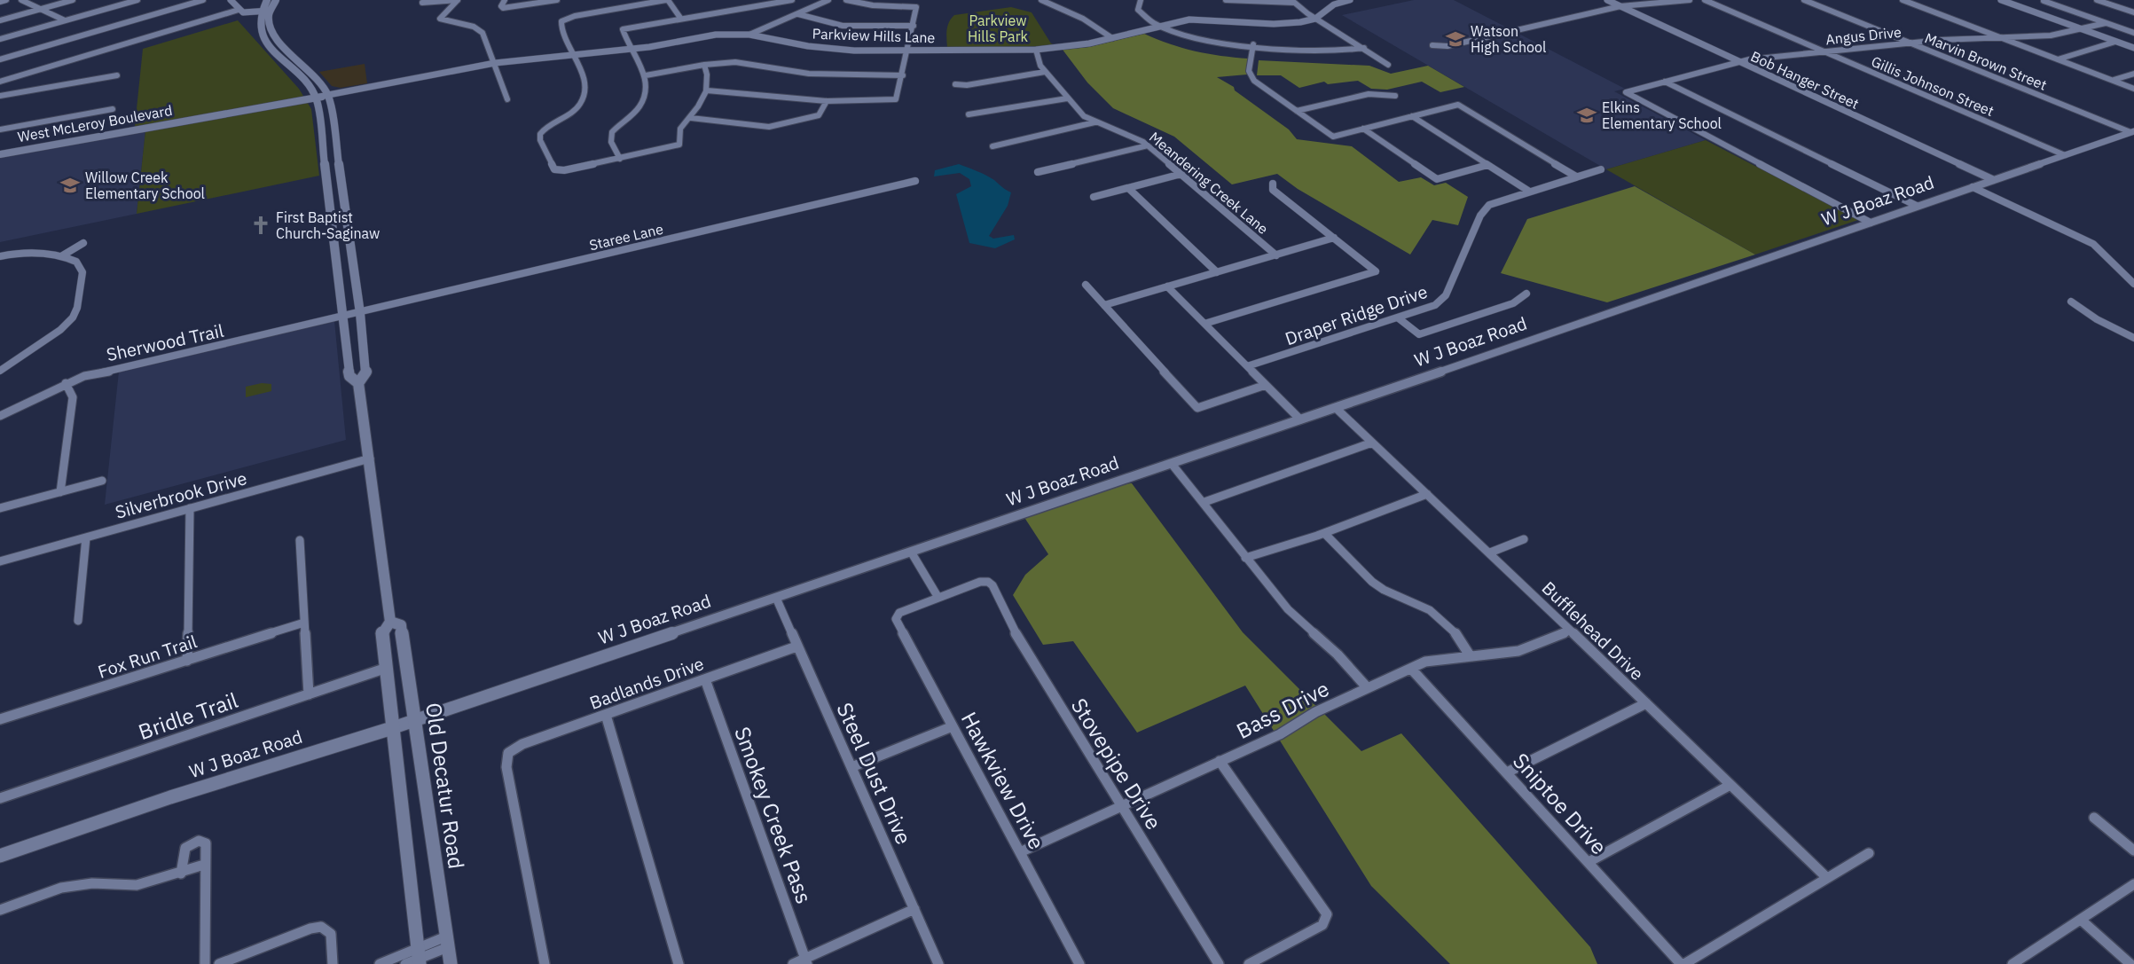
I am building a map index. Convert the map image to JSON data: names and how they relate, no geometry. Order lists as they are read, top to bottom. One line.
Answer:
{"streets":{"main road":["West McLeroy Boulevard","W J Boaz Road","Old Decatur Road"],"street":["Parkview Hills Lane","Angus Drive","Marvin Brown Street","Bob Hanger Street","Gillis Johnson Street","Meandering Creek Lane","Staree Lane","Draper Ridge Drive","Sherwood Trail","Silverbrook Drive","Bufflehead Drive","Fox Run Trail","Badlands Drive","Bass Drive","Bridle Trail","Stovepipe Drive","Steel Dust Drive","Hawkview Drive","Sniptoe Drive","Smokey Creek Pass"]},"crossings":[["Parkview Hills Lane","Meandering Creek Lane"],["Parkview Hills Lane","Old Decatur Road"],["Angus Drive","Marvin Brown Street"],["Angus Drive","Bob Hanger Street"],["Angus Drive","Gillis Johnson Street"],["Angus Drive","W J Boaz Road"],["Marvin Brown Street","W J Boaz Road"],["Bob Hanger Street","W J Boaz Road"],["Gillis Johnson Street","W J Boaz Road"],["West McLeroy Boulevard","Old Decatur Road"],["W J Boaz Road","Bufflehead Drive"],["W J Boaz Road","Steel Dust Drive"],["W J Boaz Road","Old Decatur Road"],["Staree Lane","Sherwood Trail"],["Staree Lane","Old Decatur Road"],["Sherwood Trail","Old Decatur Road"],["Silverbrook Drive","Old Decatur Road"],["Bufflehead Drive","Bass Drive"],["Badlands Drive","Steel Dust Drive"],["Badlands Drive","Smokey Creek Pass"],["Bass Drive","Stovepipe Drive"],["Bass Drive","Hawkview Drive"],["Bass Drive","Sniptoe Drive"],["Bridle Trail","Old Decatur Road"],["Stovepipe Drive","Hawkview Drive"]],"parks":["Parkview Hills Park"],"places":{"school or university":["Watson High School","Elkins Elementary School","Willow Creek Elementary School"],"church":["First Baptist Church-Saginaw"]}}
